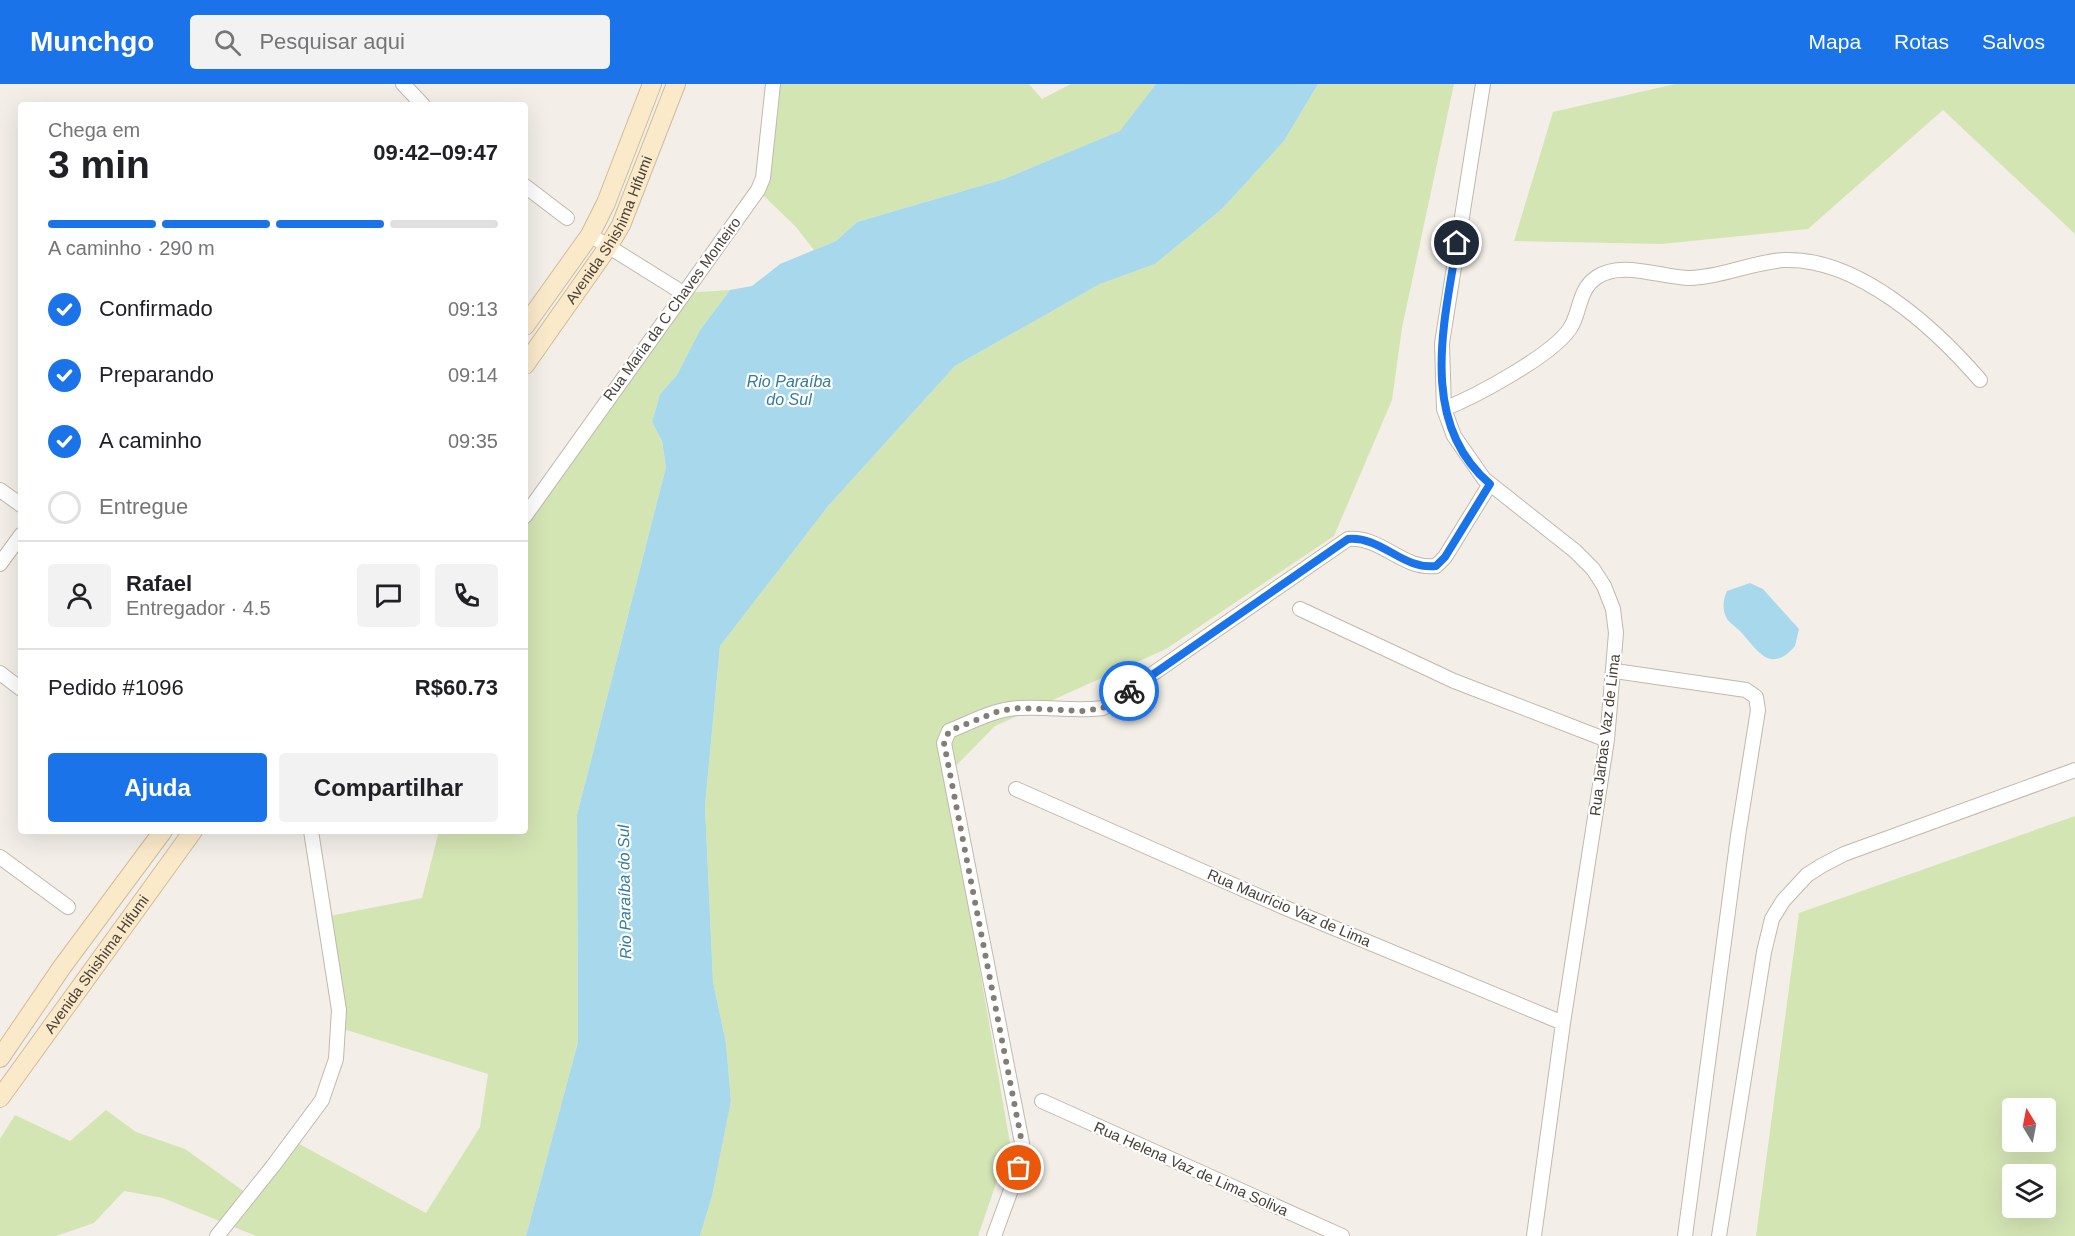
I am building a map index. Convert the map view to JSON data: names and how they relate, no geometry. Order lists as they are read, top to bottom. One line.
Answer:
{"streets":{"street":["Avenida Shishima Hifumi","Rua Maria da C Chaves Monteiro","Rua Jarbas Vaz de Lima","Rua Maurício Vaz de Lima","Rua Helena Vaz de Lima Soliva"]},"crossings":[["Rua Jarbas Vaz de Lima","Rua Maurício Vaz de Lima"]],"water":["Rio Paraíba do Sul"],"north":"top","page":{"header":"Munchgo","search":"Pesquisar aqui","nav":["Mapa","Rotas","Salvos"],"heading":["3 min","Chega em","09:42–09:47"],"panel":["Rafael","Entregador · 4.5","Pedido #1096","R$60.73"],"bar":"A caminho · 290 m","list":[["Confirmado","09:13"],["Preparando","09:14"],["A caminho","09:35"],"Entregue"],"buttons":["Ajuda","Compartilhar"]}}
